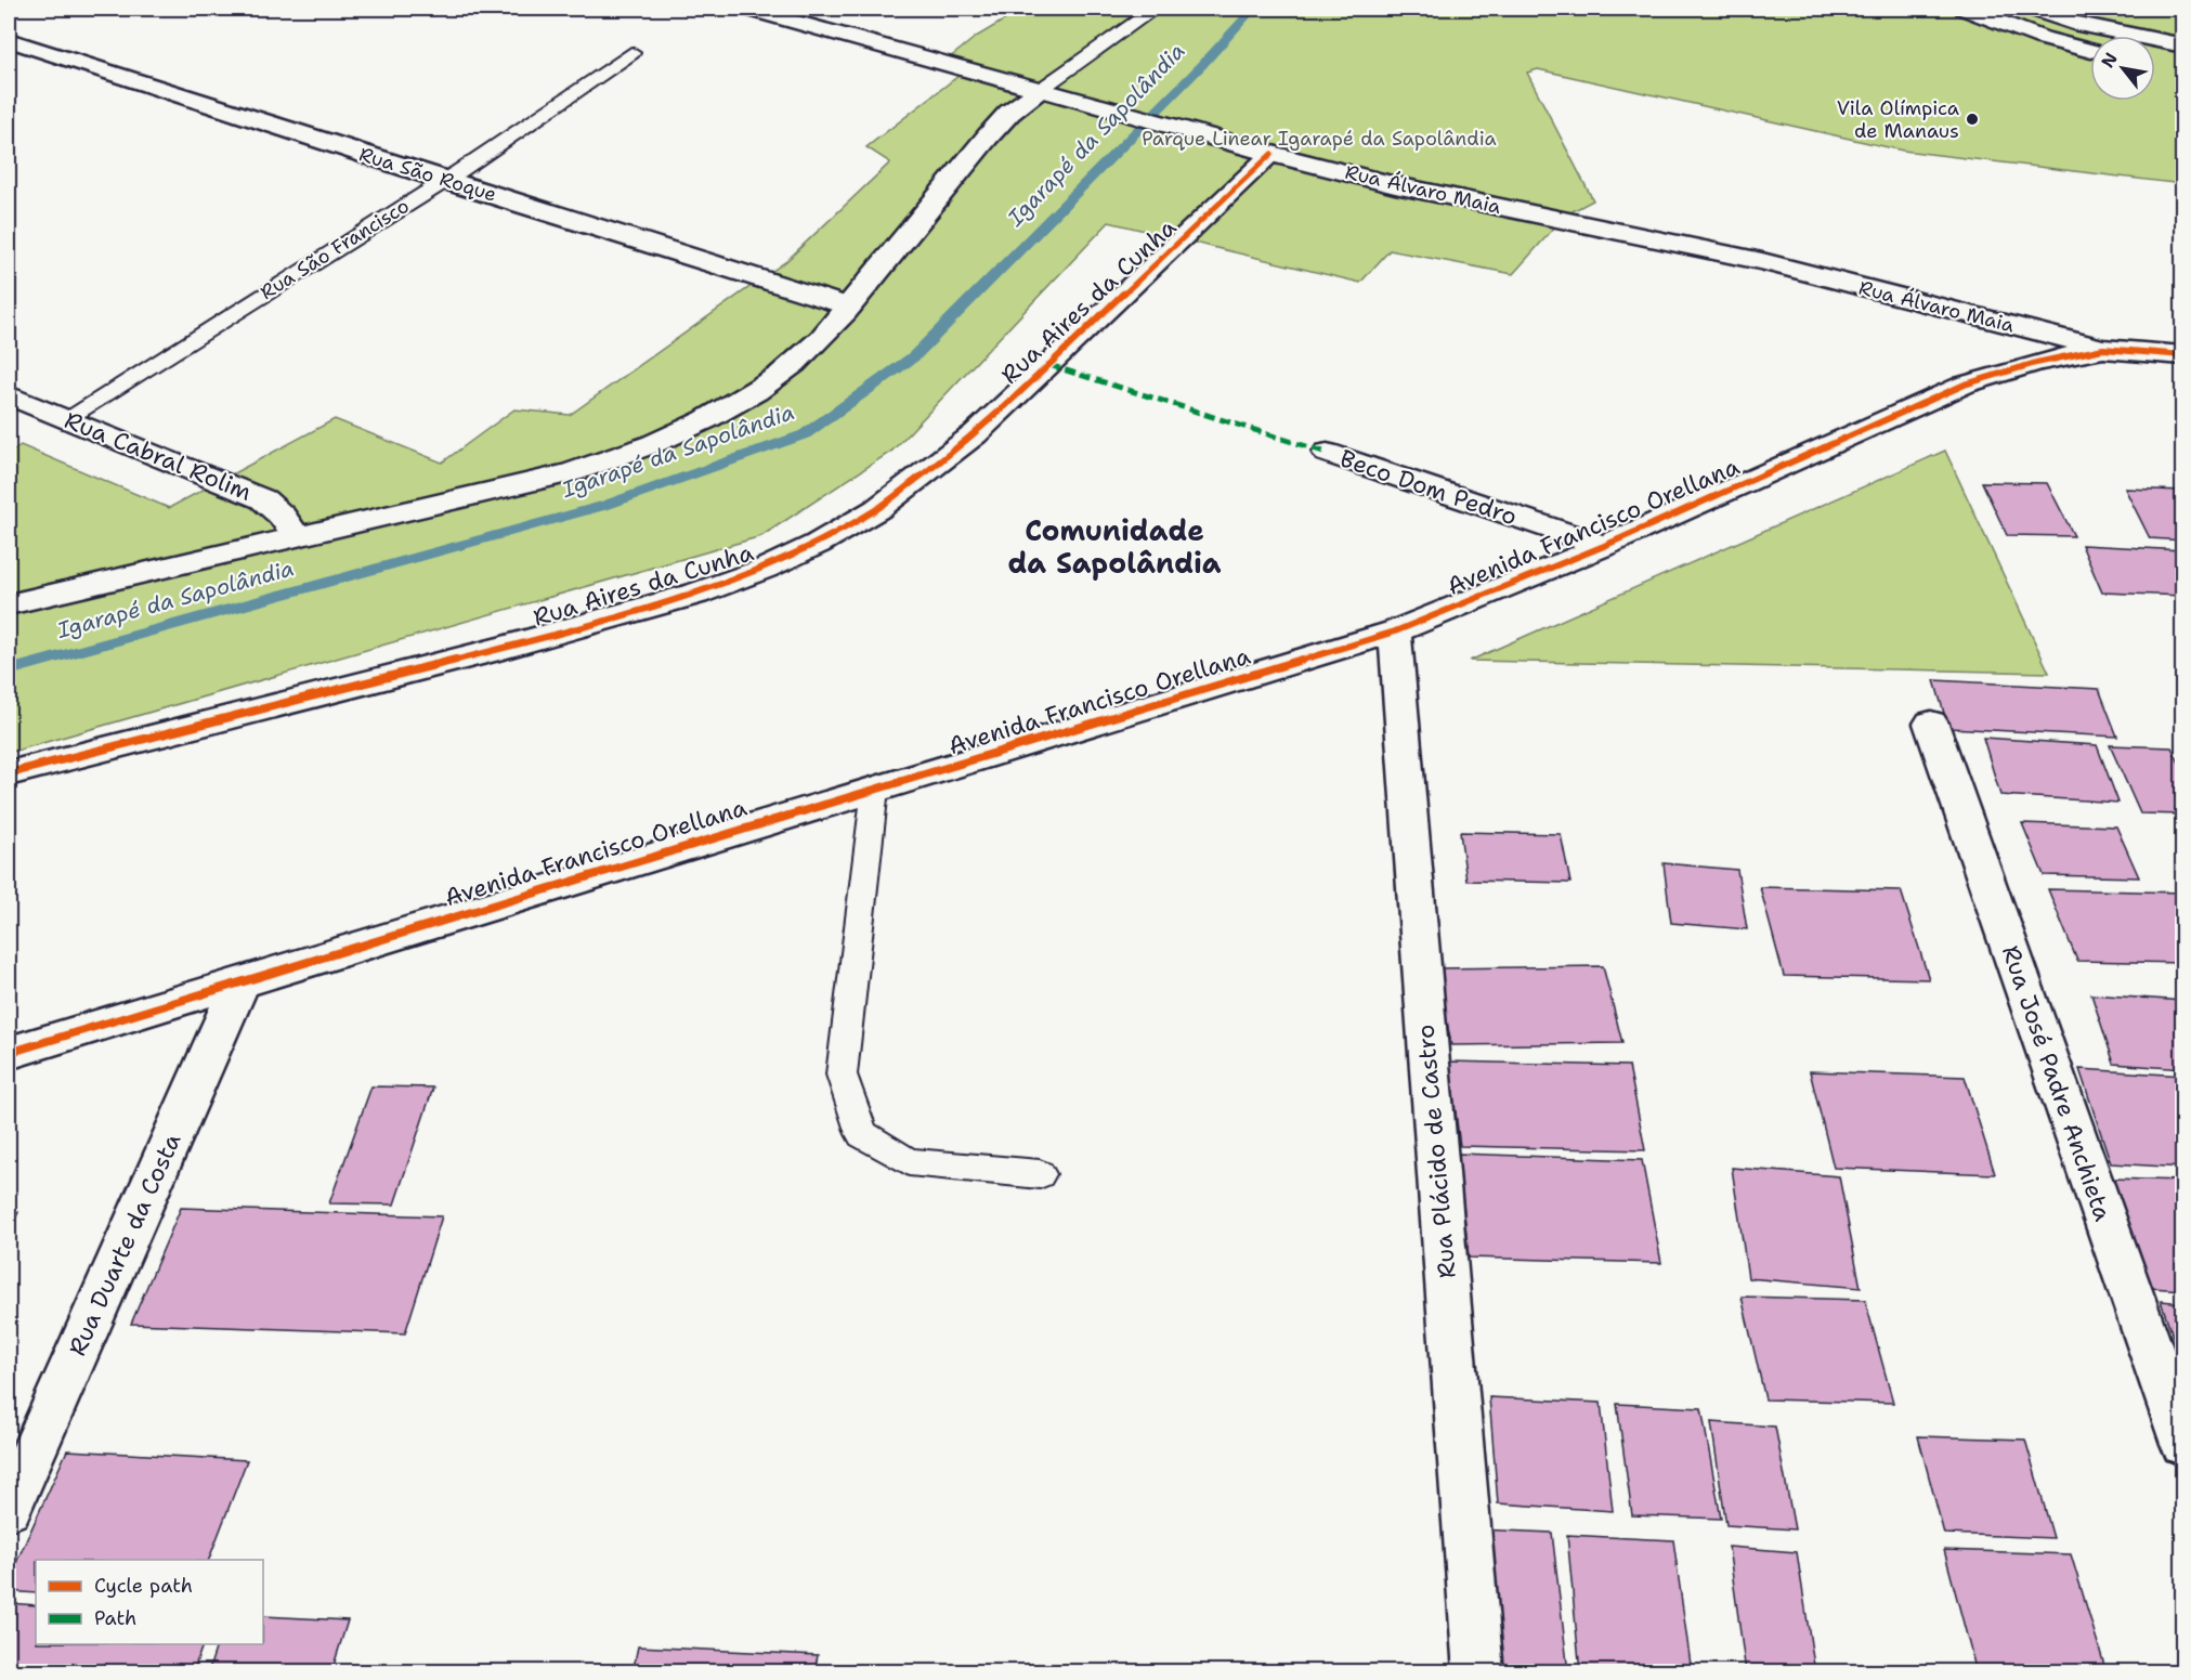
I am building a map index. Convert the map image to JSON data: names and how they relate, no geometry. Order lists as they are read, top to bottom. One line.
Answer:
{"streets":{"street":["Rua São Roque","Rua Álvaro Maia","Rua Aires da Cunha","Rua Cabral Rolim","Beco Dom Pedro","Avenida Francisco Orellana","Rua José Padre Anchieta","Rua Plácido de Castro","Rua Duarte da Costa"],"lane":["Rua São Francisco"]},"crossings":[["Rua São Roque","Rua São Francisco"],["Rua Álvaro Maia","Rua Aires da Cunha"],["Rua Álvaro Maia","Avenida Francisco Orellana"],["Rua São Francisco","Rua Cabral Rolim"],["Beco Dom Pedro","Avenida Francisco Orellana"],["Avenida Francisco Orellana","Rua Plácido de Castro"],["Avenida Francisco Orellana","Rua Duarte da Costa"]],"districts":["Comunidade da Sapolândia"],"water":["Igarapé da Sapolândia"],"parks":["Parque Linear Igarapé da Sapolândia"],"places":["Vila Olímpica de Manaus"],"legend":["Cycle path","Path"],"north":"top left"}
